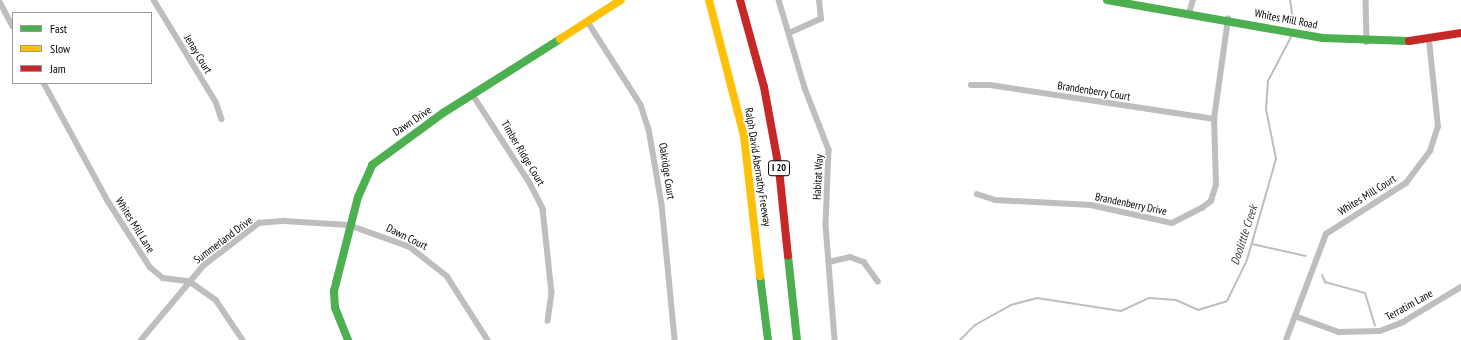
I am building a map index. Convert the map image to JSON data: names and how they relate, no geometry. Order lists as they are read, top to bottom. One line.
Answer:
{"streets":{"main road":["Whites Mill Road","Dawn Drive","Ralph David Abernathy Freeway","I 20"],"street":["Jenay Court","Brandenberry Court","Timber Ridge Court","Oakridge Court","Habitat Way","Whites Mill Court","Brandenberry Drive","Whites Mill Lane","Dawn Court","Summerland Drive","Terratim Lane"]},"crossings":[["Whites Mill Road","Whites Mill Court"],["Whites Mill Road","Brandenberry Drive"],["Brandenberry Court","Brandenberry Drive"],["Dawn Drive","Timber Ridge Court"],["Dawn Drive","Oakridge Court"],["Dawn Drive","Dawn Court"],["Dawn Drive","Summerland Drive"],["Whites Mill Court","Terratim Lane"],["Whites Mill Lane","Summerland Drive"],["Dawn Court","Summerland Drive"]],"water":["Doolittle Creek"],"legend":["Fast","Slow","Jam"]}
